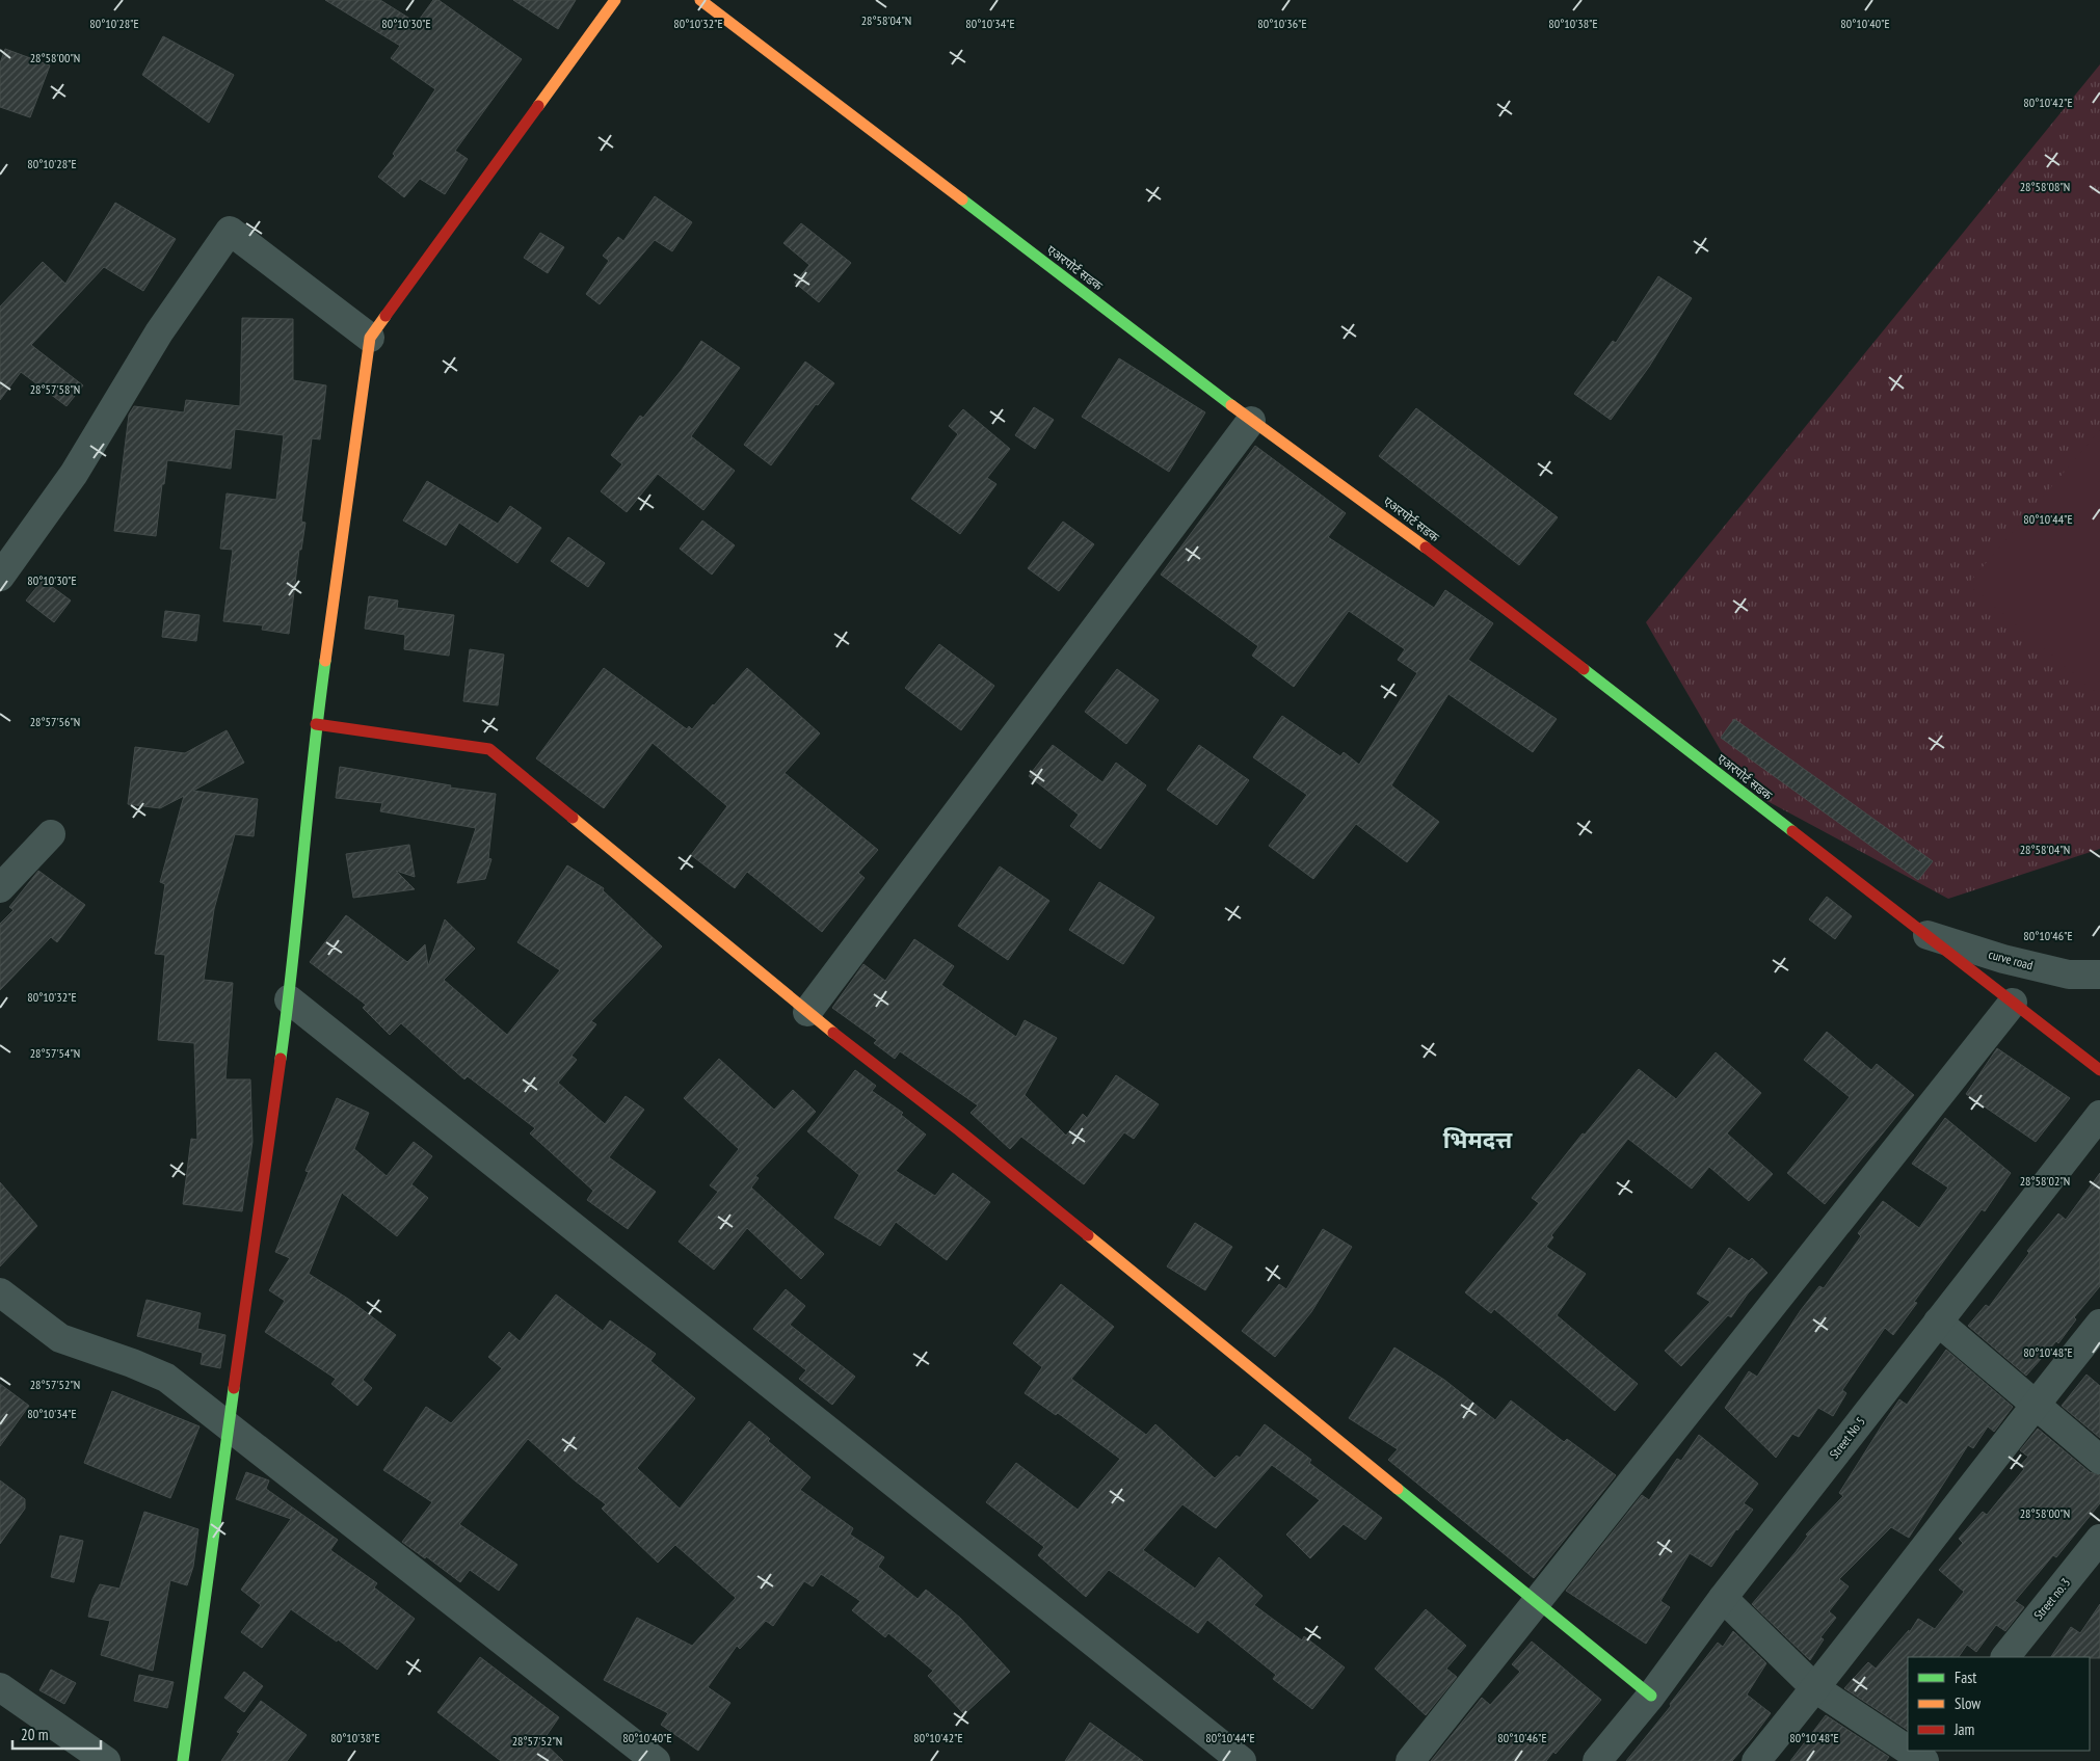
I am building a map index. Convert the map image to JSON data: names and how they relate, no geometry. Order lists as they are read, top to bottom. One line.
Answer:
{"streets":{"street":["एअरपोर्ट सडक","curve road","Street No 5","Street no. 3"]},"crossings":[["एअरपोर्ट सडक","curve road"]],"districts":["भिमदत्त"],"legend":["Fast","Slow","Jam"],"scale_bar":"20 m","coordinates":["28°58'04\"N","80°10'28\"E","80°10'30\"E","80°10'32\"E","80°10'34\"E","80°10'36\"E","80°10'38\"E","80°10'40\"E","28°58'00\"N","80°10'42\"E","28°58'08\"N","28°57'58\"N","80°10'44\"E","28°57'56\"N","80°10'46\"E","28°57'54\"N","28°58'02\"N","80°10'48\"E","28°57'52\"N"]}
